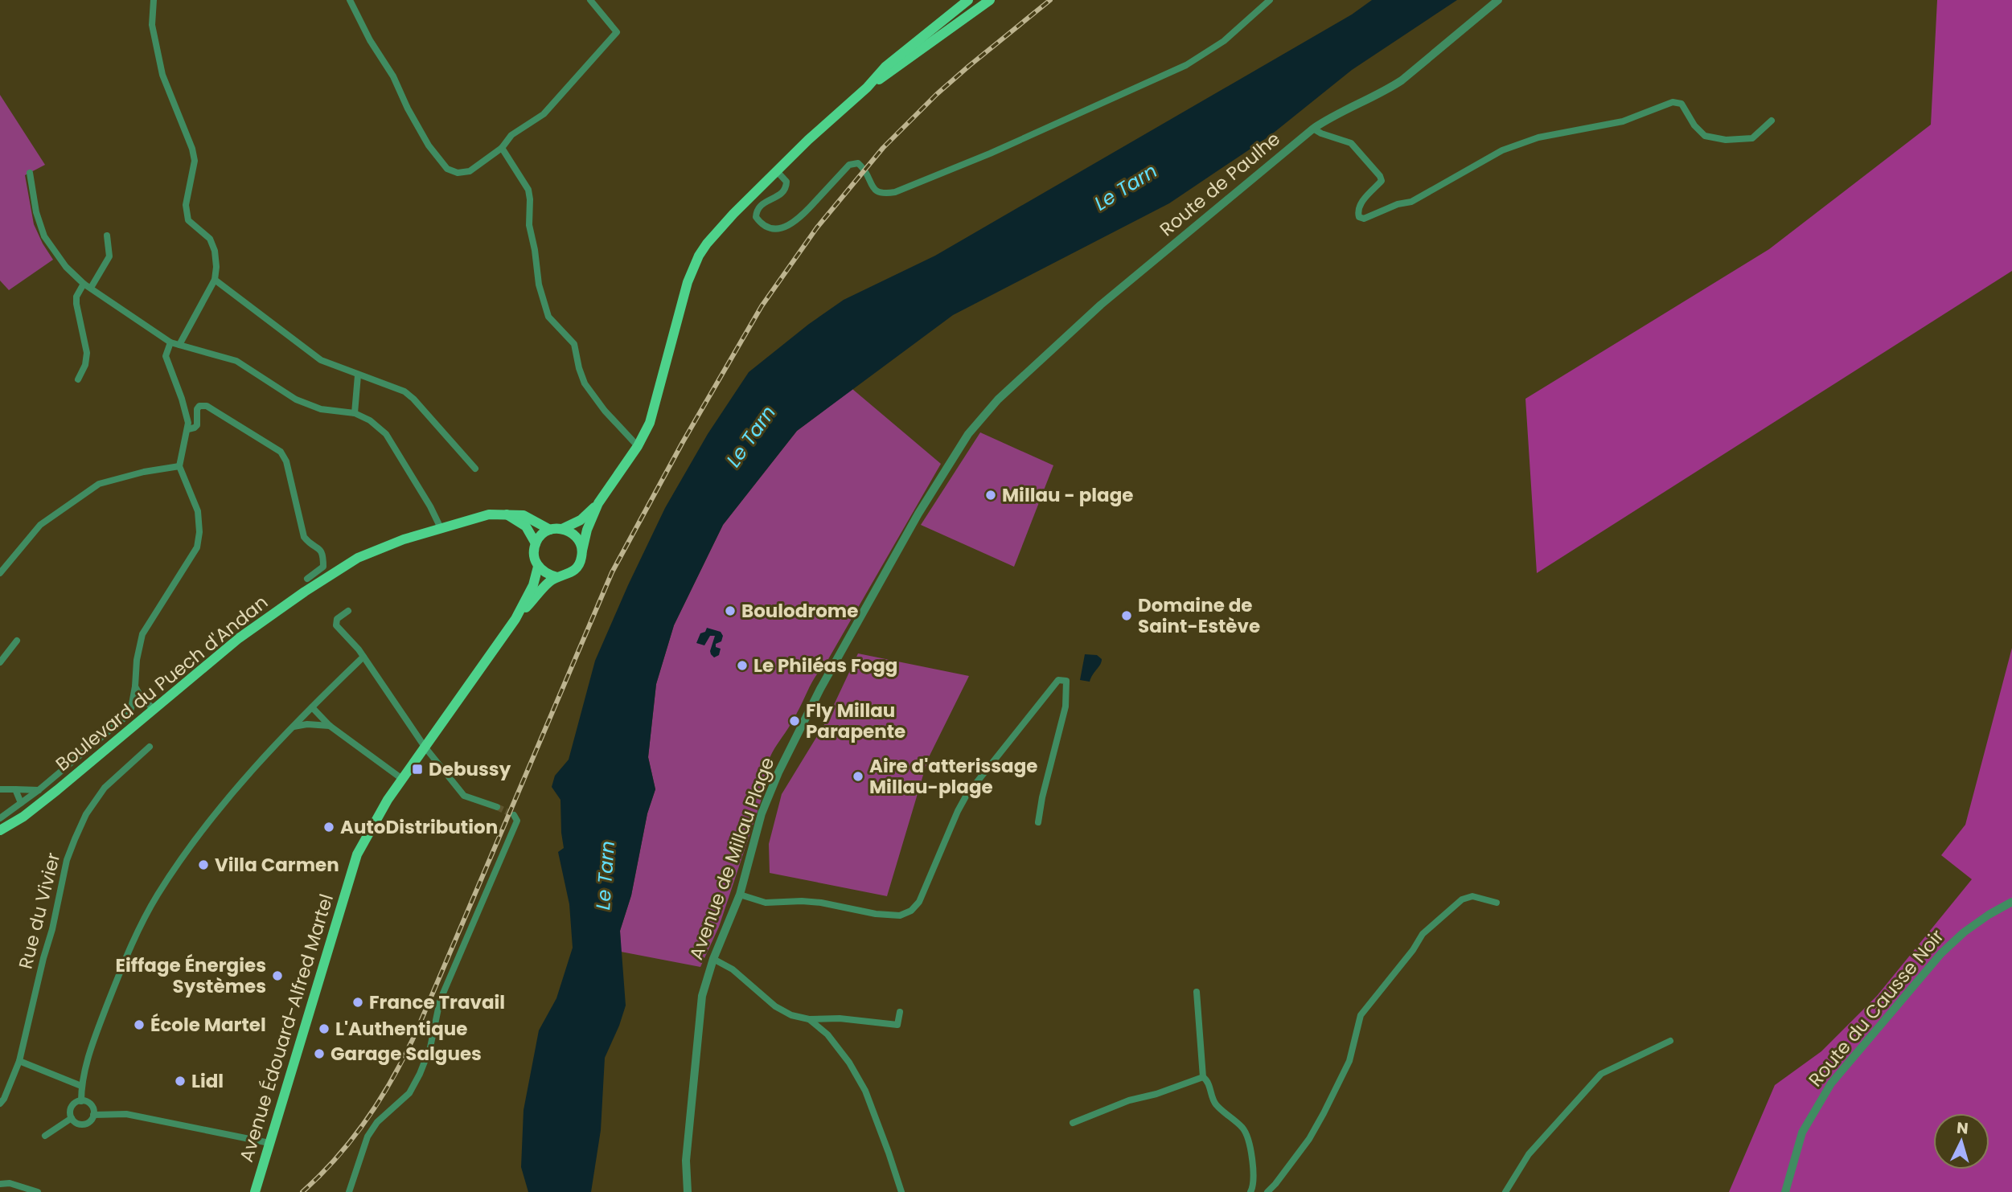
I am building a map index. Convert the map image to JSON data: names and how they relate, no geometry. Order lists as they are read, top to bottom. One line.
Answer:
{"streets":{"main road":["Boulevard du Puech d'Andan","Avenue Édouard-Alfred Martel"],"street":["Route de Paulhe","Avenue de Millau Plage","Rue du Vivier","Route du Causse Noir"]},"crossings":[["Route de Paulhe","Avenue de Millau Plage"],["Boulevard du Puech d'Andan","Avenue Édouard-Alfred Martel"]],"water":["Le Tarn"],"places":{"other":["Millau - plage","Boulodrome","Domaine de Saint-Estève","Le Philéas Fogg","Fly Millau Parapente","Aire d'atterissage Millau-plage","AutoDistribution","Villa Carmen","Eiffage Énergies Systèmes","France Travail","École Martel","L'Authentique","Garage Salgues","Lidl"],"transit":["Debussy"]},"north":"top"}
